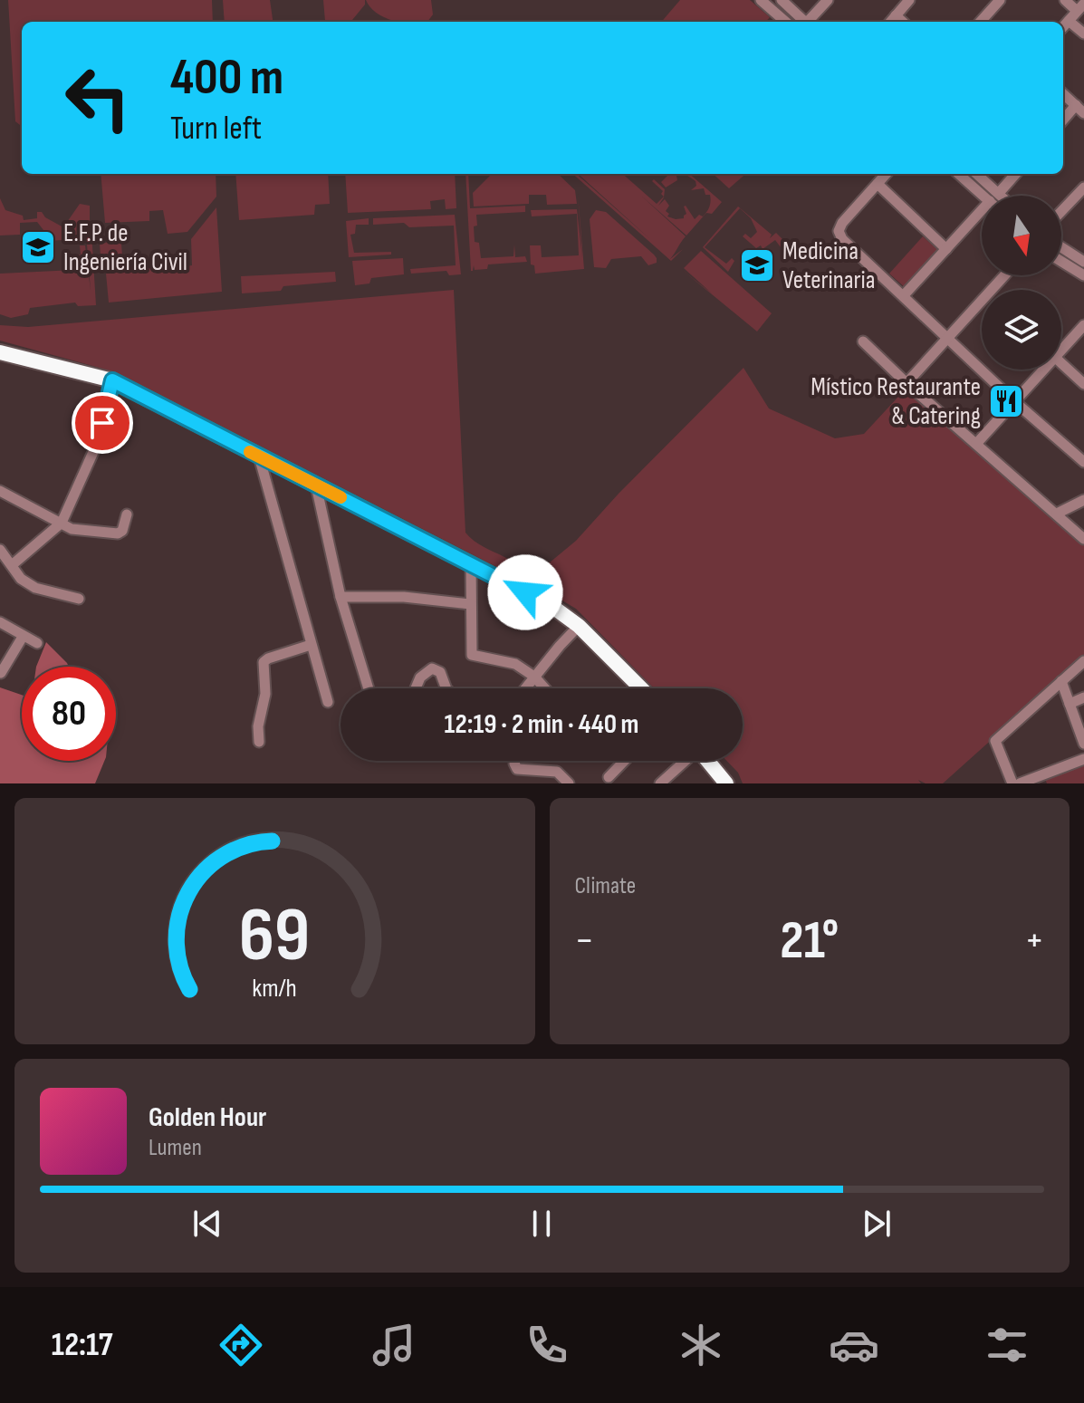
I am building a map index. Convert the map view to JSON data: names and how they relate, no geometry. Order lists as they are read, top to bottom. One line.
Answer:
{"places":{"school or university":["E.F.P. de Ingeniería Civil","Medicina Veterinaria"],"restaurant":["Místico Restaurante & Catering"]},"north":"bottom","page":{"turn":["400 m","Turn left"],"limit":"80","trip":"12:19 · 2 min · 440 m","tile":"Climate","heat":["−","21°","+"],"song":["Golden Hour","Lumen"],"tabs":"12:17","gauge":["69","km/h"]}}
